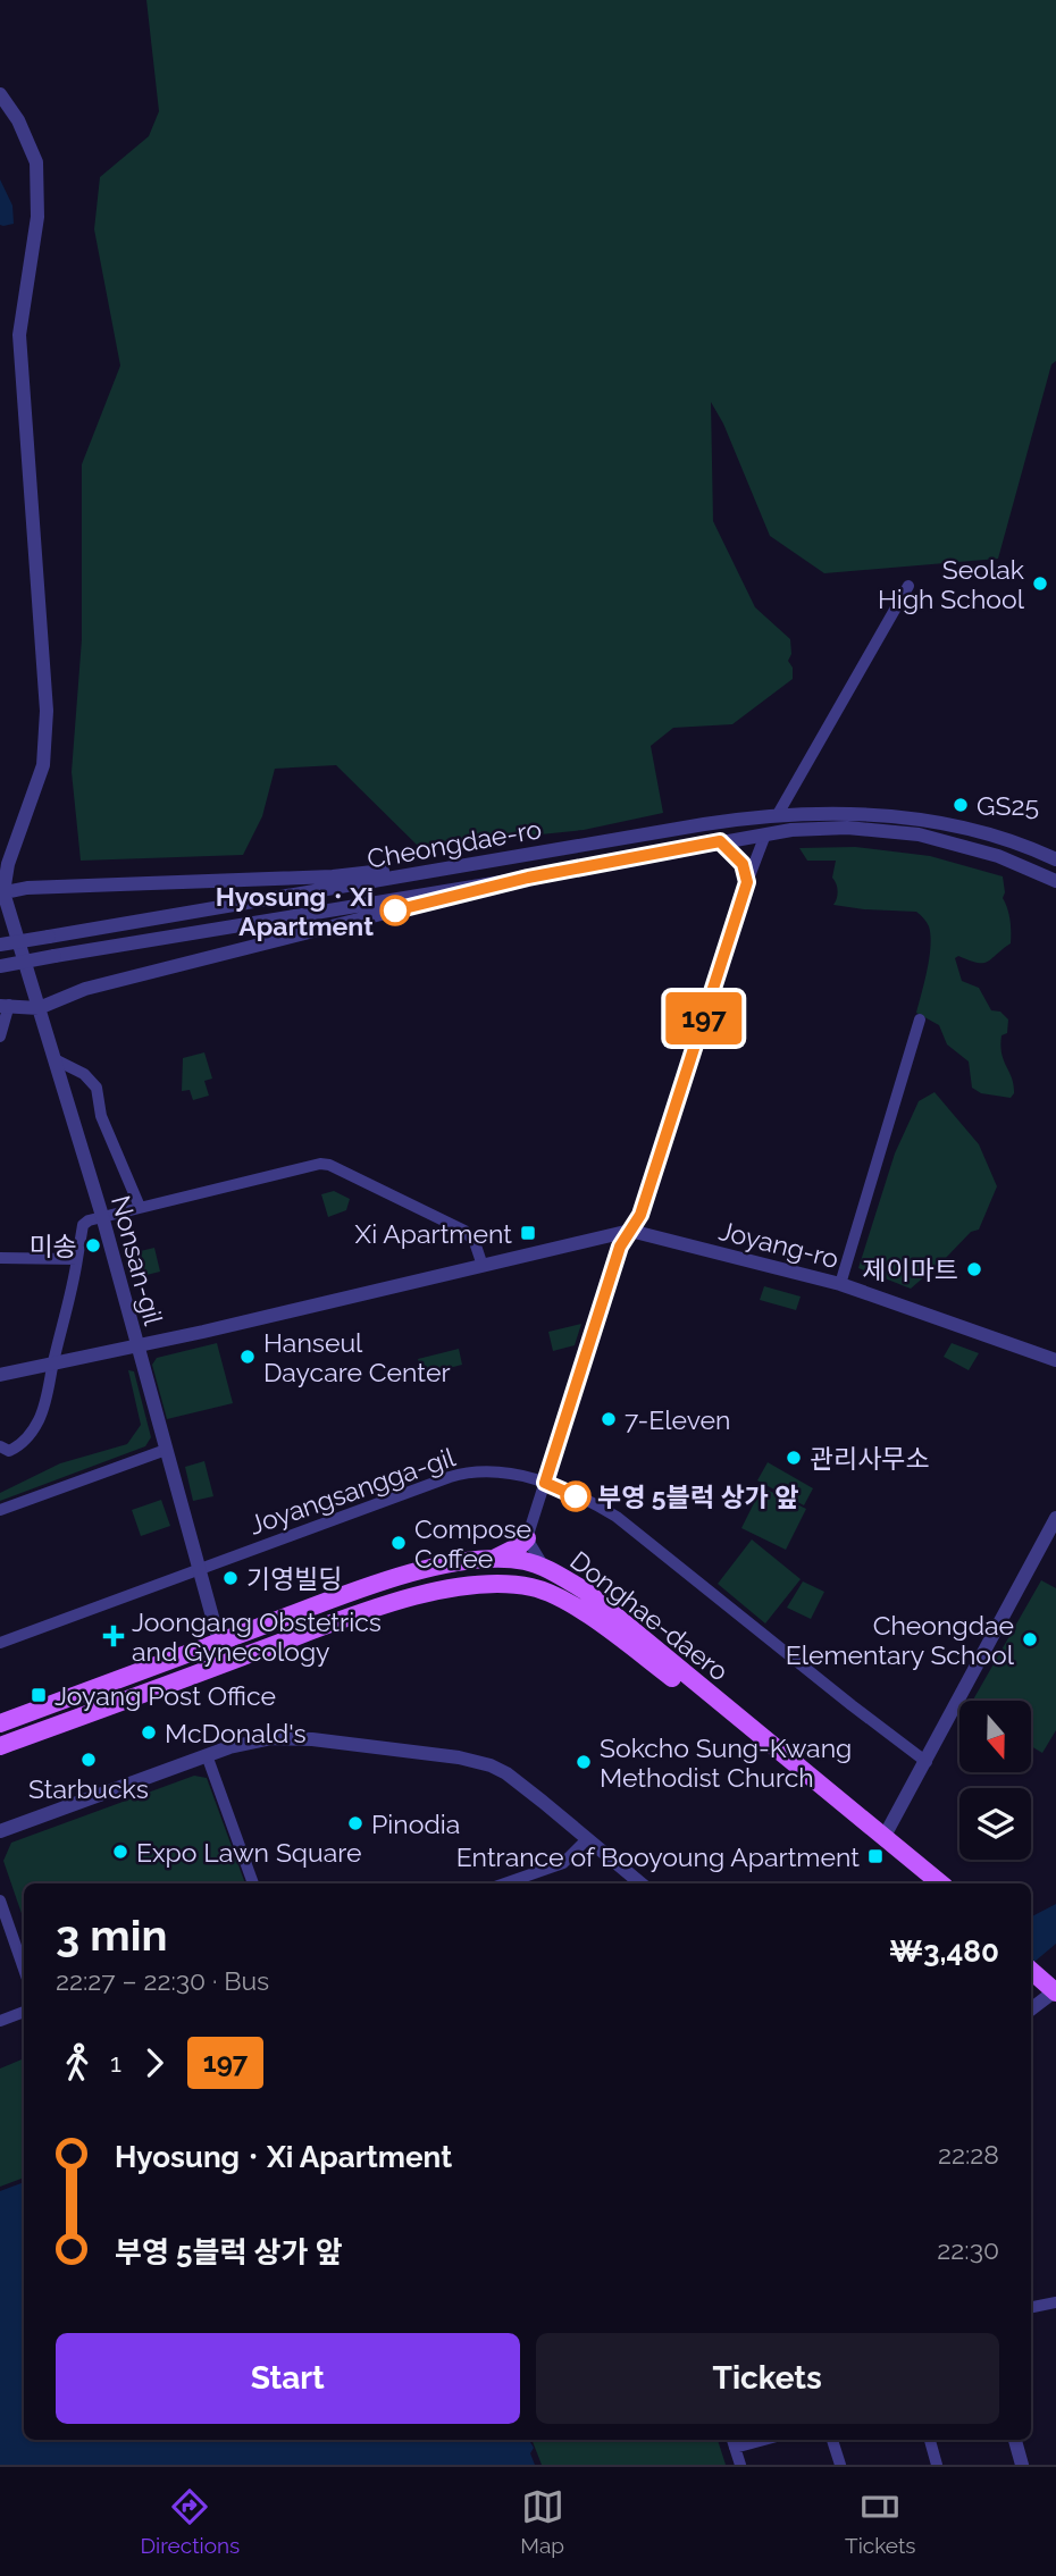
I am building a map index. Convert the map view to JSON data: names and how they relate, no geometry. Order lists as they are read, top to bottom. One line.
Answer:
{"streets":{"main road":["Donghae-daero"],"street":["Cheongdae-ro","Joyang-ro","Nonsan-gil","Joyangsangga-gil"]},"crossings":[["Joyang-ro","Nonsan-gil"],["Nonsan-gil","Joyangsangga-gil"],["Nonsan-gil","Donghae-daero"]],"places":{"other":["Seolak High School","GS25","HyosungㆍXi Apartment","미송","제이마트","Hanseul Daycare Center","7-Eleven","관리사무소","부영 5블럭 상가 앞","Compose Coffee","기영빌딩","Cheongdae Elementary School","McDonald's","Starbucks","Sokcho Sung-Kwang Methodist Church","Pinodia","Expo Lawn Square"],"transit":["Xi Apartment","Joyang Post Office","Entrance of Booyoung Apartment"],"health":["Joongang Obstetrics and Gynecology"]},"lines":["bus line 197"],"north":"bottom","page":{"on_map":"197","heading":["3 min","22:27 – 22:30 · Bus","₩3,480"],"legs":["1","197"],"list":[{"name":"HyosungㆍXi Apartment","value":"22:28"},{"name":"부영 5블럭 상가 앞","value":"22:30"}],"buttons":["Start","Tickets"],"tabs":["Directions","Map","Tickets"]}}
